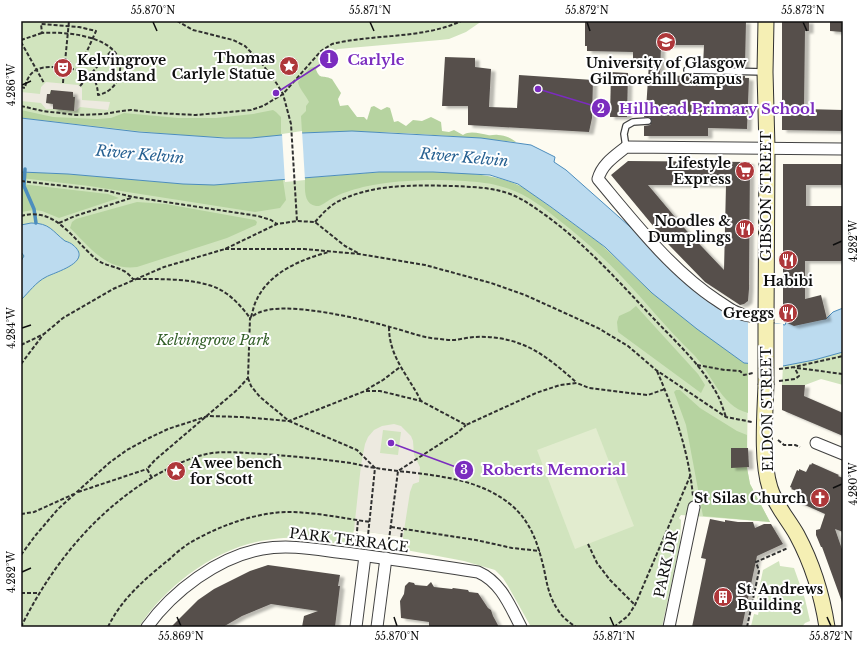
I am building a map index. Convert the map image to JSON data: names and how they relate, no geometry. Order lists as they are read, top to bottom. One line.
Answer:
{"streets":{"street":["GIBSON STREET","ELDON STREET","PARK TERRACE","PARK DR"]},"crossings":[["GIBSON STREET","ELDON STREET"]],"water":["River Kelvin"],"parks":["Kelvingrove Park"],"places":{"school or university":["University of Glasgow Gilmorehill Campus"],"place":["Thomas Carlyle Statue","A wee bench for Scott"],"theatre":["Kelvingrove Bandstand"],"other":["Hillhead Primary School","Carlyle","Roberts Memorial"],"supermarket":["Lifestyle Express"],"restaurant":["Noodles & Dumplings","Habibi","Greggs"],"church":["St Silas Church"],"building":["St. Andrews Building"]},"coordinates":["55.870°N","55.871°N","55.872°N","55.873°N","4.286°W","4.282°W","4.284°W","4.280°W","55.869°N"]}
